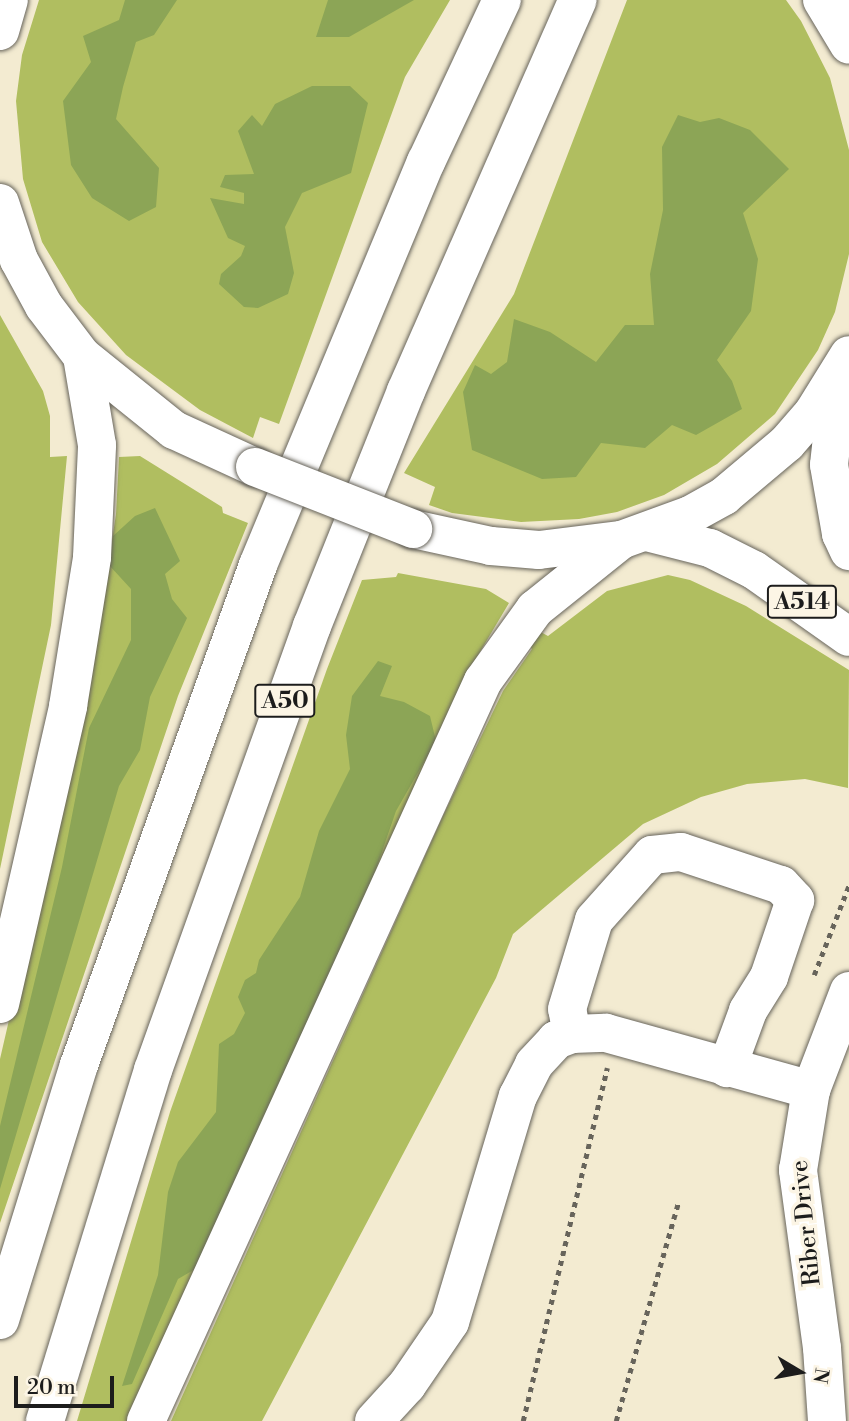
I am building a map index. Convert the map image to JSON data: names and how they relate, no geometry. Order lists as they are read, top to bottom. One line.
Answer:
{"streets":{"main road":["A514","A50","Riber Drive"]},"scale_bar":"20 m","north":"right"}
